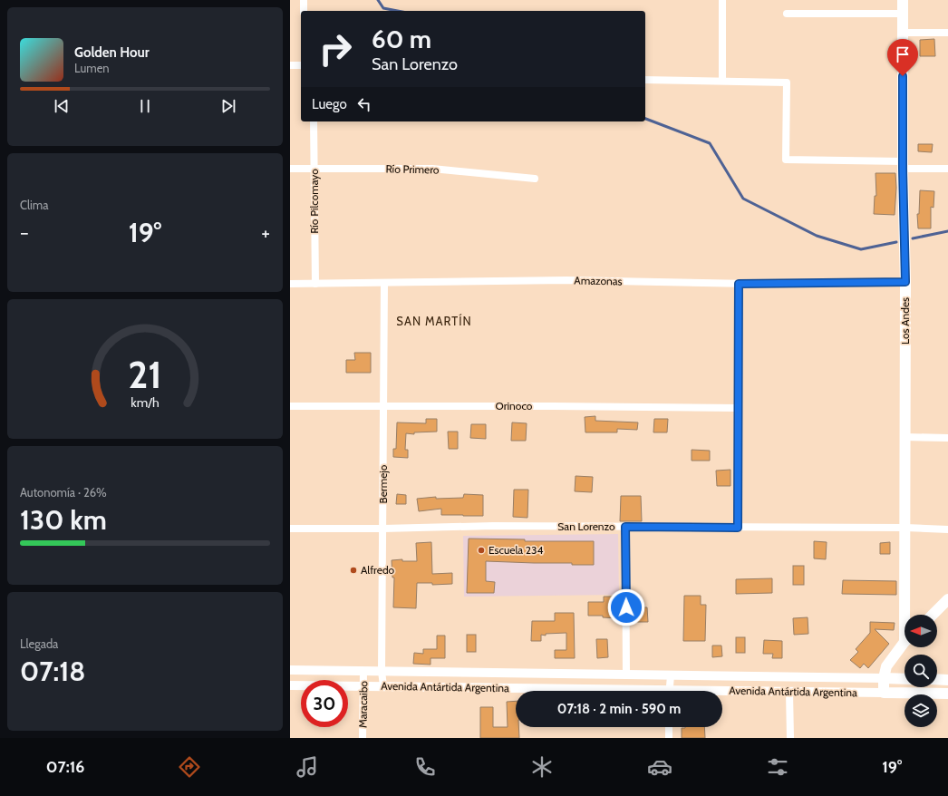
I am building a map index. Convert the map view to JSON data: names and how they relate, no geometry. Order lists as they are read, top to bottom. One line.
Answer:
{"streets":{"main road":["Los Andes","Avenida Antártida Argentina"],"street":["Río Primero","Río Pilcomayo","Amazonas","Orinoco","Bermejo","San Lorenzo","Maracaibo"]},"crossings":[["Río Primero","Río Pilcomayo"],["Río Pilcomayo","Amazonas"],["Amazonas","Los Andes"],["Amazonas","Bermejo"],["Los Andes","San Lorenzo"],["Orinoco","Bermejo"],["Bermejo","San Lorenzo"],["Bermejo","Avenida Antártida Argentina"],["Avenida Antártida Argentina","Maracaibo"]],"districts":["SAN MARTÍN"],"places":["Escuela 234","Alfredo"],"north":"left","page":{"turn":["60 m","San Lorenzo"],"song":["Golden Hour","Lumen"],"then":"Luego","tile":["Clima",["Autonomía · 26%","130 km"],["Llegada","07:18"]],"heat":["−","19°","+"],"limit":"30","trip":"07:18 · 2 min · 590 m","tabs":["07:16","19°"],"gauge":["21","km/h"]}}
